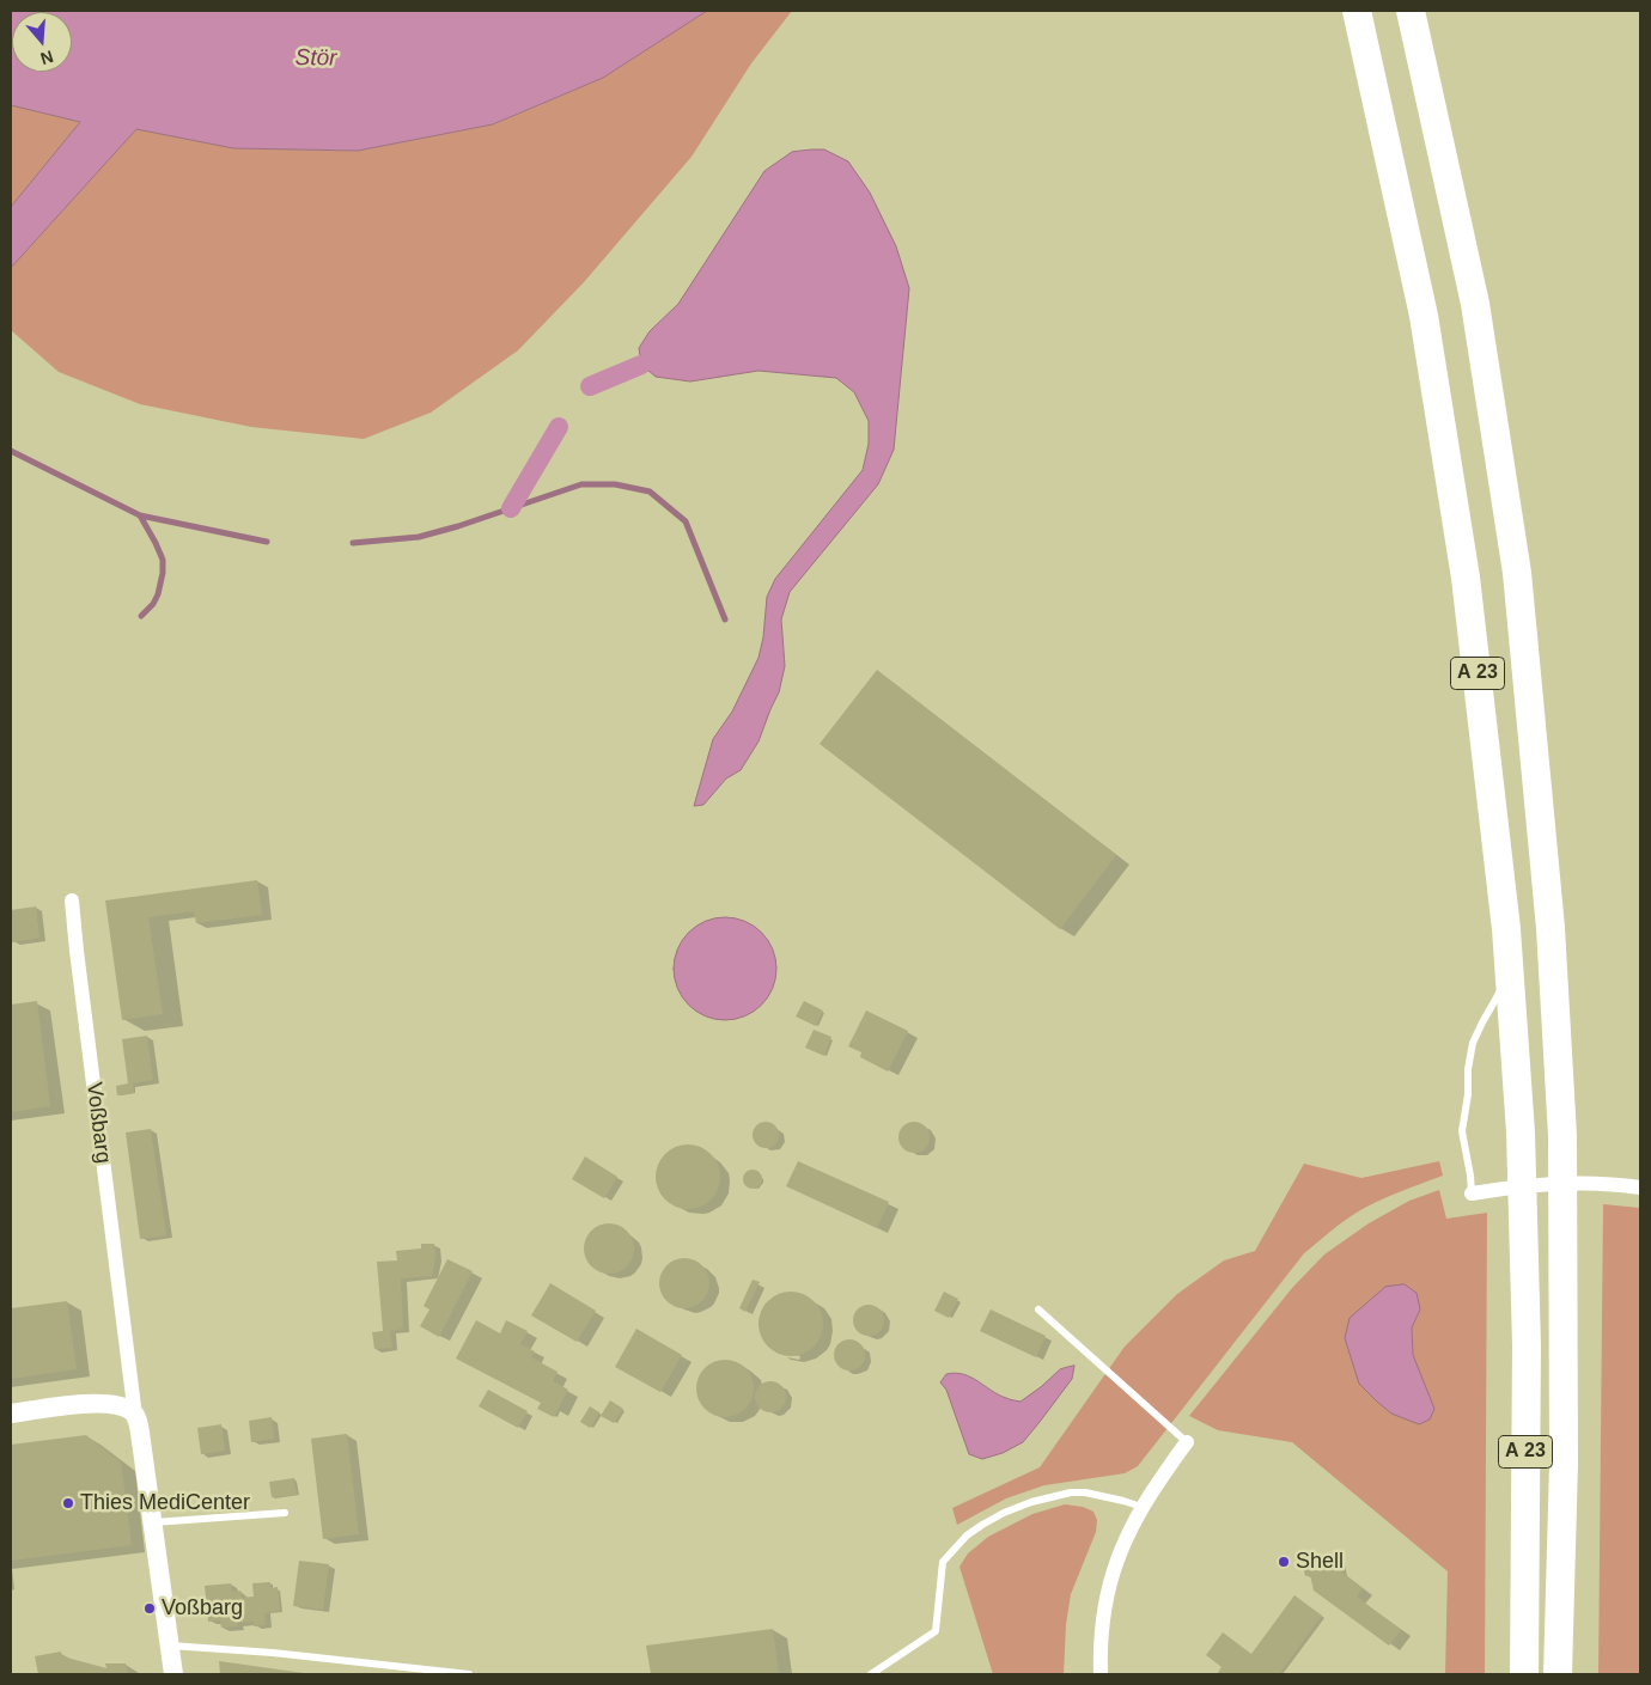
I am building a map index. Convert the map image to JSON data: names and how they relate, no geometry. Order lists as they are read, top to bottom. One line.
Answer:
{"streets":{"highway":["A 23"],"street":["Voßbarg"]},"water":["Stör"],"places":["Thies MediCenter","Shell","Voßbarg"],"north":"bottom"}
